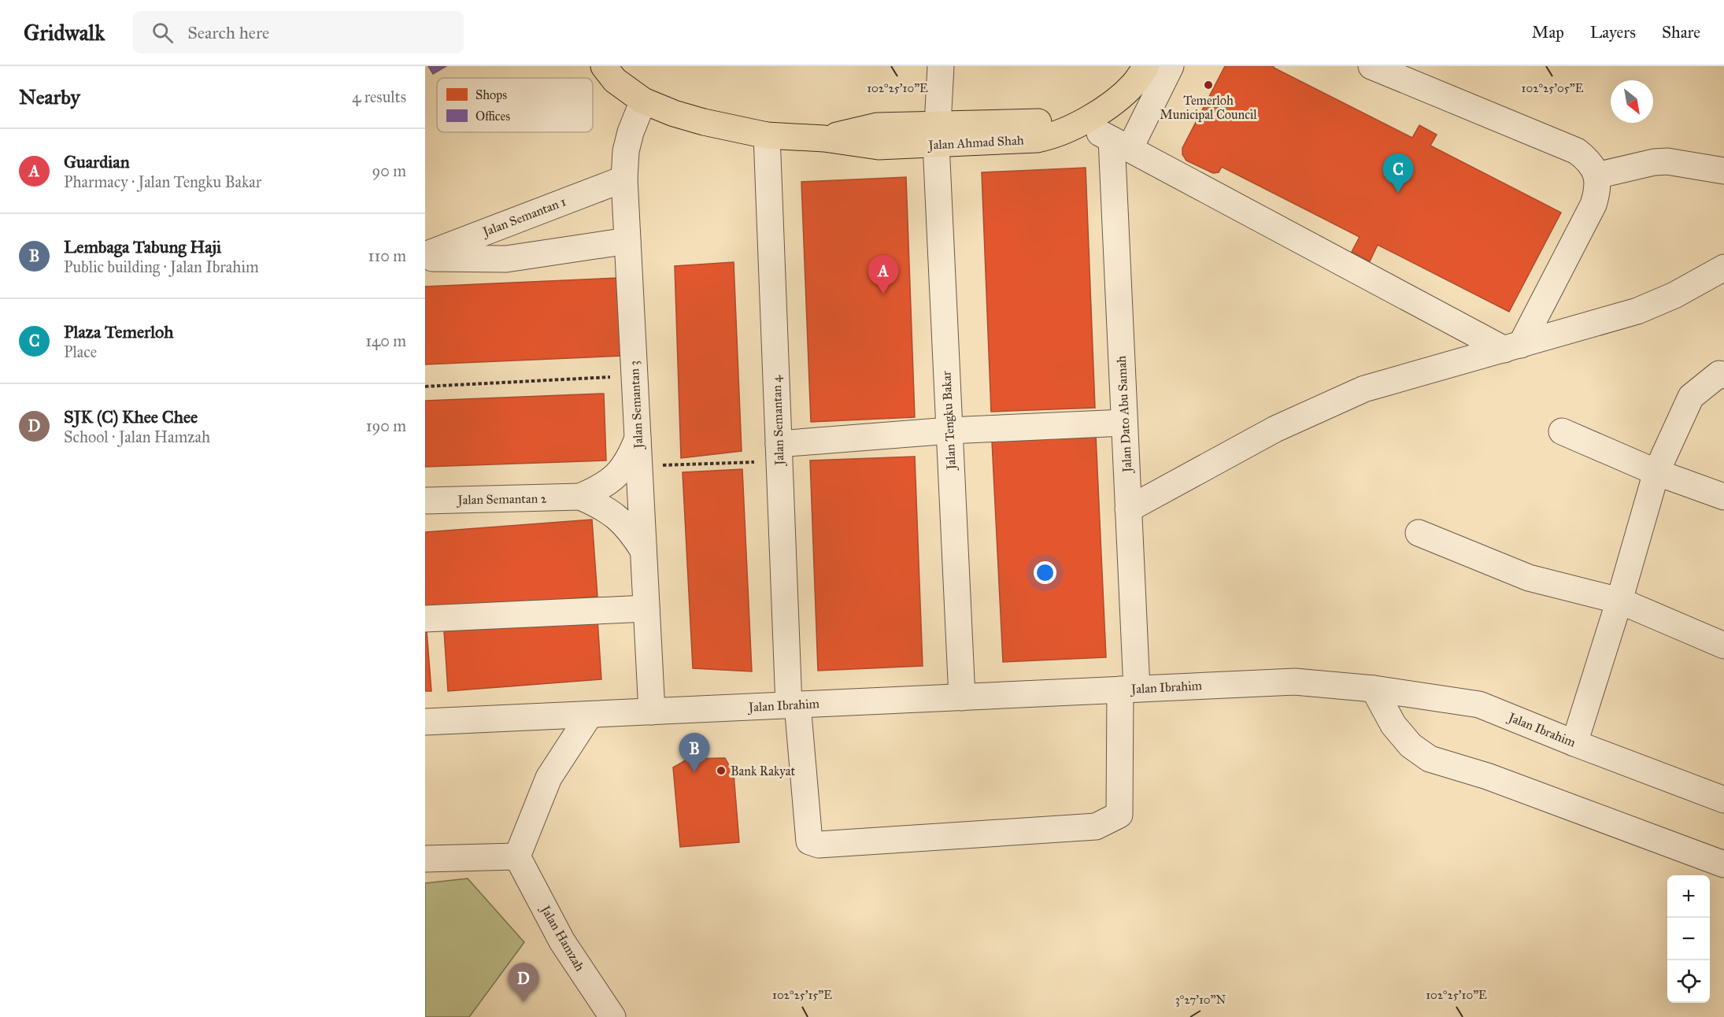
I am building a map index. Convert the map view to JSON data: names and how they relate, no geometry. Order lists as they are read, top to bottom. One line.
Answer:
{"streets":{"main road":["Jalan Ahmad Shah"],"street":["Jalan Semantan 1","Jalan Semantan 3","Jalan Dato Abu Samah","Jalan Semantan 4","Jalan Tengku Bakar","Jalan Semantan 2","Jalan Ibrahim","Jalan Hamzah"]},"crossings":[["Jalan Ahmad Shah","Jalan Semantan 3"],["Jalan Ahmad Shah","Jalan Semantan 4"],["Jalan Ahmad Shah","Jalan Tengku Bakar"],["Jalan Semantan 1","Jalan Semantan 3"],["Jalan Semantan 3","Jalan Semantan 2"],["Jalan Semantan 3","Jalan Ibrahim"],["Jalan Dato Abu Samah","Jalan Semantan 4"],["Jalan Dato Abu Samah","Jalan Ibrahim"],["Jalan Semantan 4","Jalan Ibrahim"],["Jalan Tengku Bakar","Jalan Ibrahim"]],"places":["Temerloh Municipal Council","Bank Rakyat"],"legend":["Shops","Offices"],"north":"bottom right","page":{"header":"Gridwalk","search":"Search here","nav":["Map","Layers","Share"],"heading":["Nearby","4 results"],"list":[{"mark":"A","name":"Guardian","note":"Pharmacy · Jalan Tengku Bakar","value":"90 m"},{"mark":"B","name":"Lembaga Tabung Haji","note":"Public building · Jalan Ibrahim","value":"110 m"},{"mark":"C","name":"Plaza Temerloh","note":"Place","value":"140 m"},{"mark":"D","name":"SJK (C) Khee Chee","note":"School · Jalan Hamzah","value":"190 m"}],"pins":["C","A","B","D"],"map_buttons":["+","−"]},"coordinates":["102°25'10\"E","102°25'05\"E","102°25'15\"E","3°27'10\"N"]}
